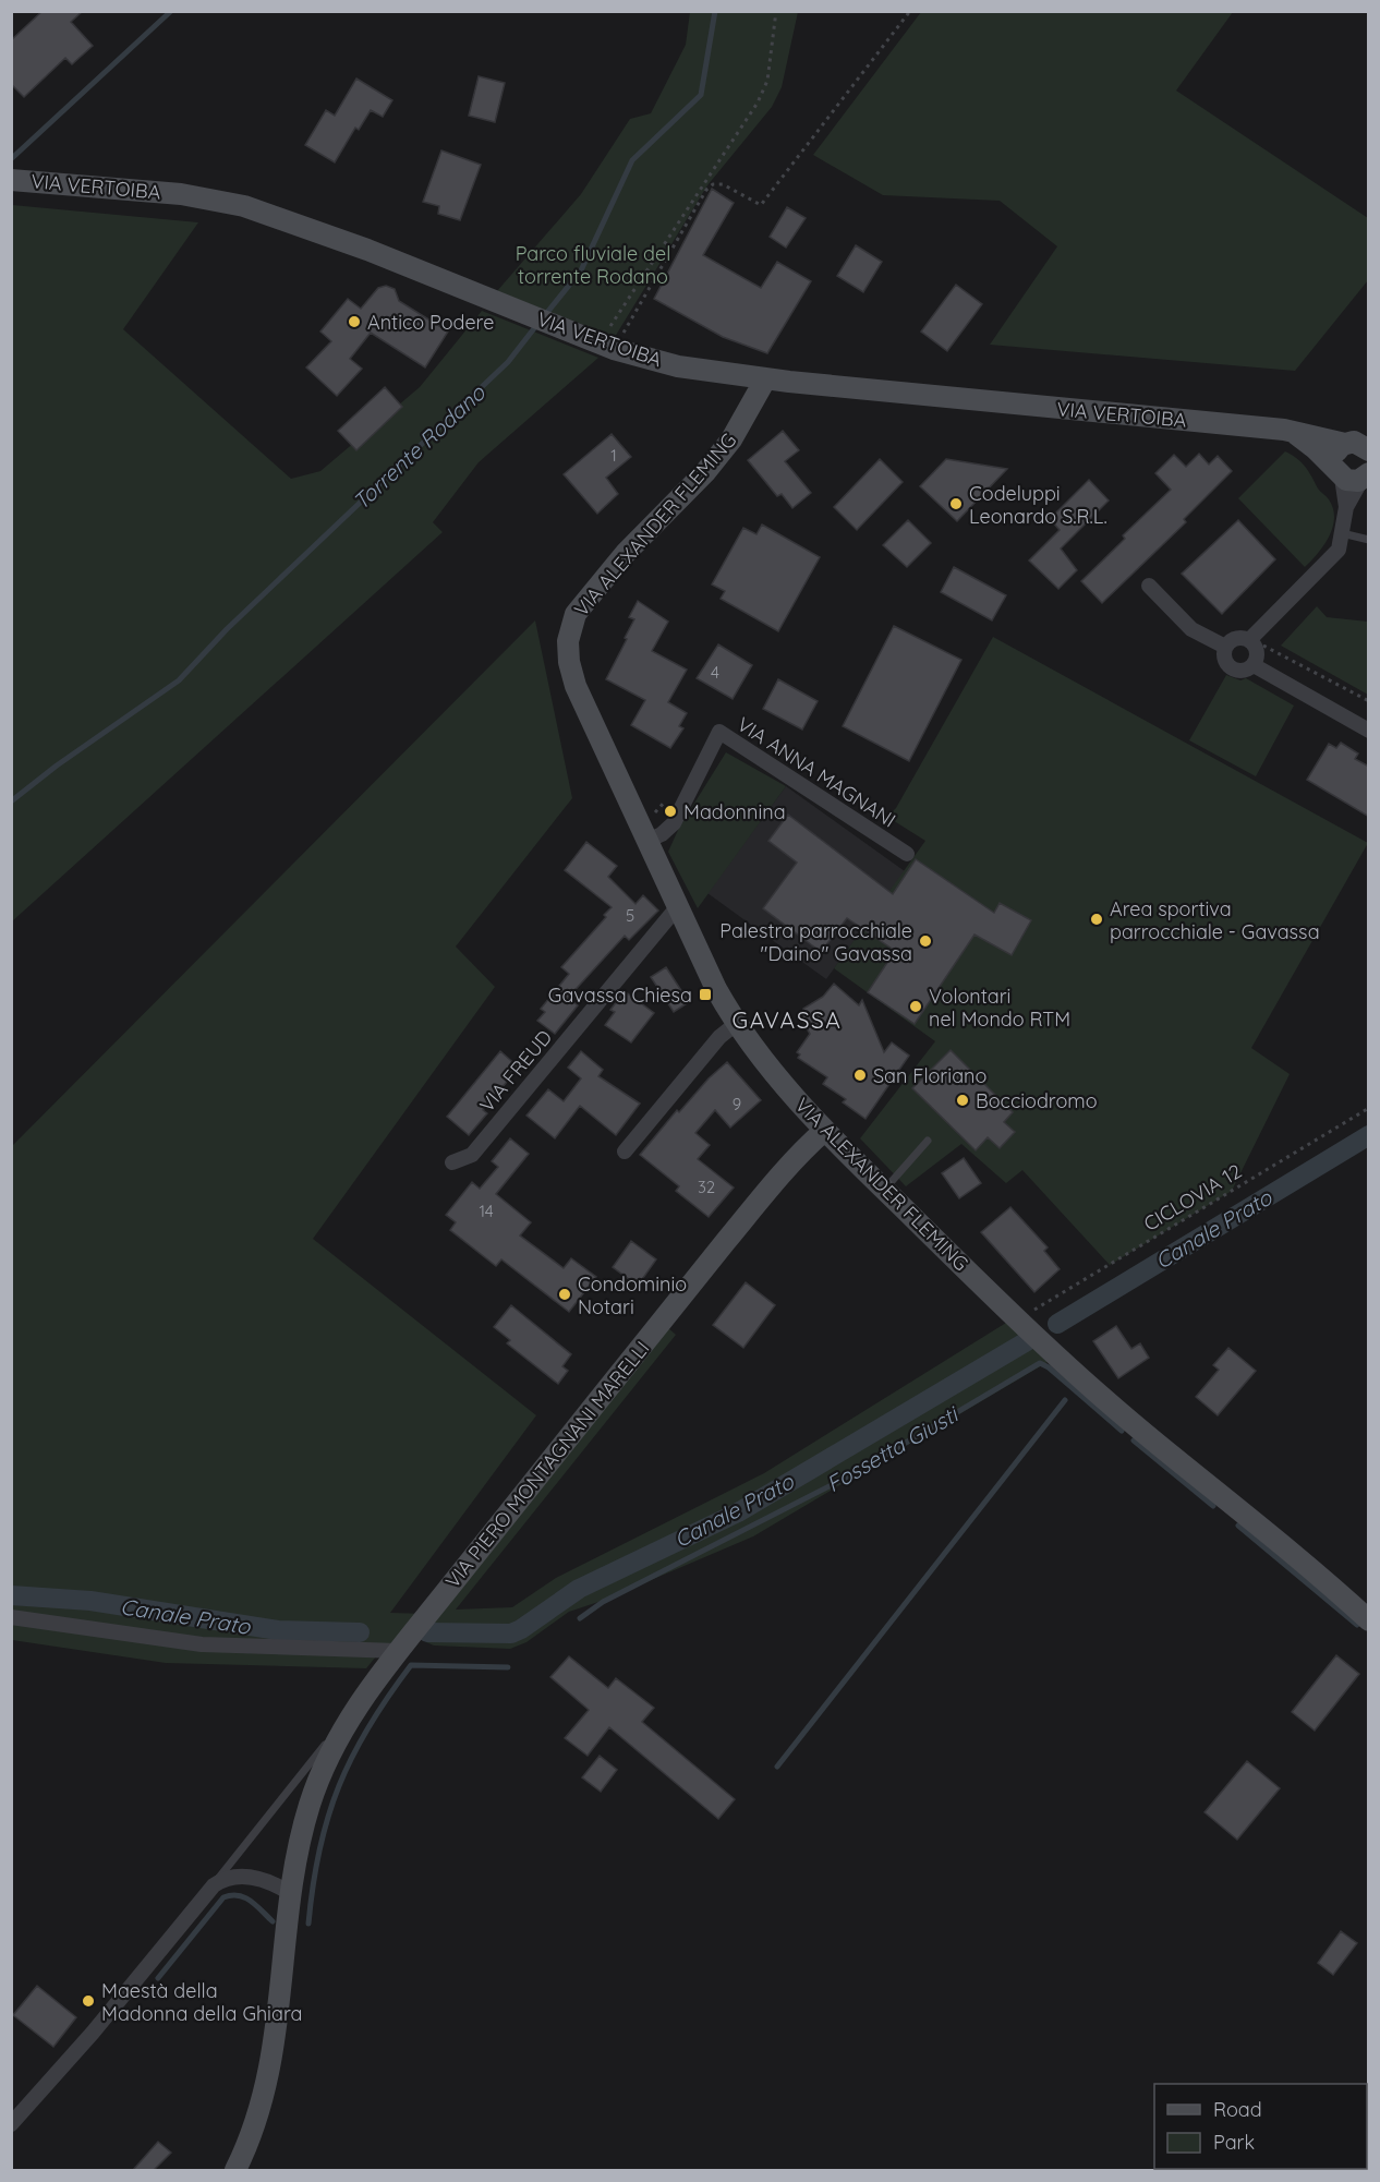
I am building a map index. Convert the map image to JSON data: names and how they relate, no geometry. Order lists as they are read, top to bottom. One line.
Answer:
{"streets":{"street":["VIA VERTOIBA","VIA ALEXANDER FLEMING","VIA ANNA MAGNANI","VIA FREUD","VIA PIERO MONTAGNANI MARELLI"],"path":["CICLOVIA 12"]},"crossings":[["VIA VERTOIBA","VIA ALEXANDER FLEMING"],["VIA ALEXANDER FLEMING","VIA ANNA MAGNANI"],["VIA ALEXANDER FLEMING","VIA FREUD"],["VIA ALEXANDER FLEMING","VIA PIERO MONTAGNANI MARELLI"]],"districts":["GAVASSA"],"water":["Torrente Rodano","Canale Prato","Fossetta Giusti"],"parks":["Parco fluviale del torrente Rodano"],"places":{"other":["Antico Podere","Codeluppi Leonardo S.R.L.","Madonnina","Area sportiva parrocchiale - Gavassa","Palestra parrocchiale \"Daino\" Gavassa","Volontari nel Mondo RTM","San Floriano","Bocciodromo","Condominio Notari","Maestà della Madonna della Ghiara"],"transit":["Gavassa Chiesa"]},"house_numbers":["1","4","5","9","32","14"],"legend":["Road","Park"]}
